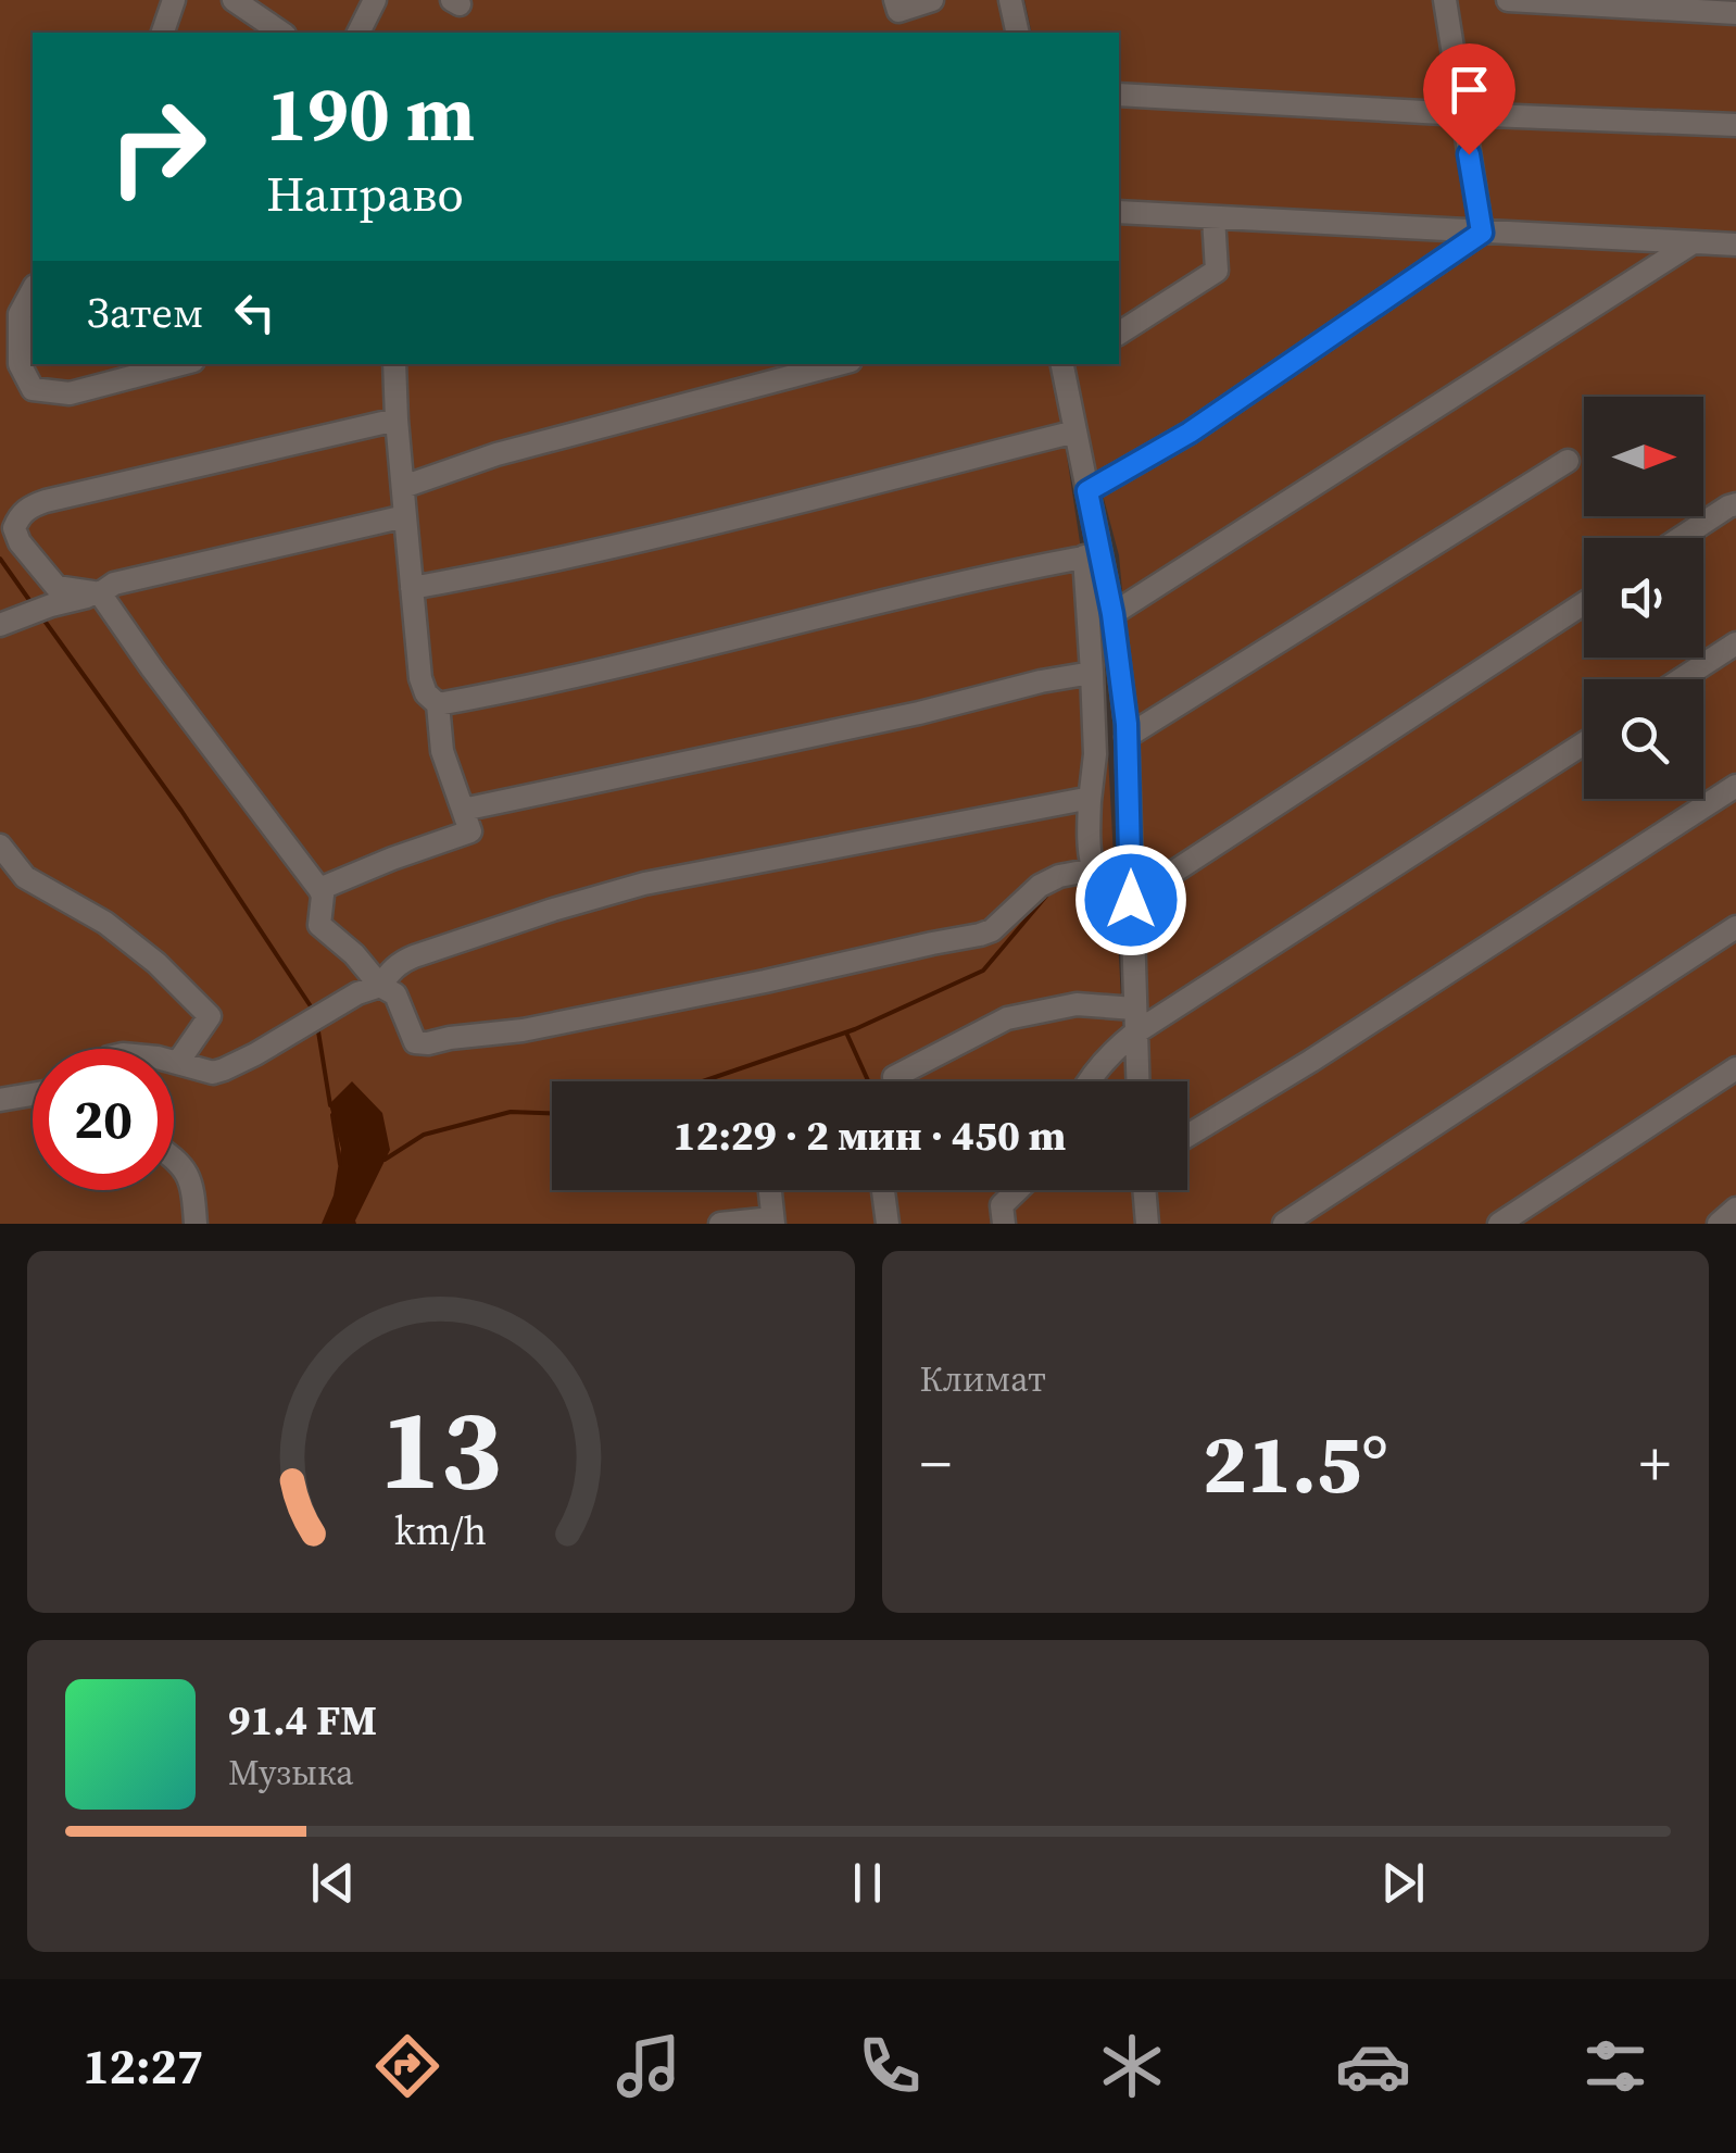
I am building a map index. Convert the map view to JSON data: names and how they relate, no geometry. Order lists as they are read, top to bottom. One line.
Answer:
{"north":"right","page":{"turn":["190 m","Направо"],"then":"Затем","limit":"20","trip":"12:29 · 2 мин · 450 m","tile":"Климат","heat":["−","21.5°","+"],"song":["91.4 FM","Музыка"],"tabs":"12:27","gauge":["13","km/h"]}}
